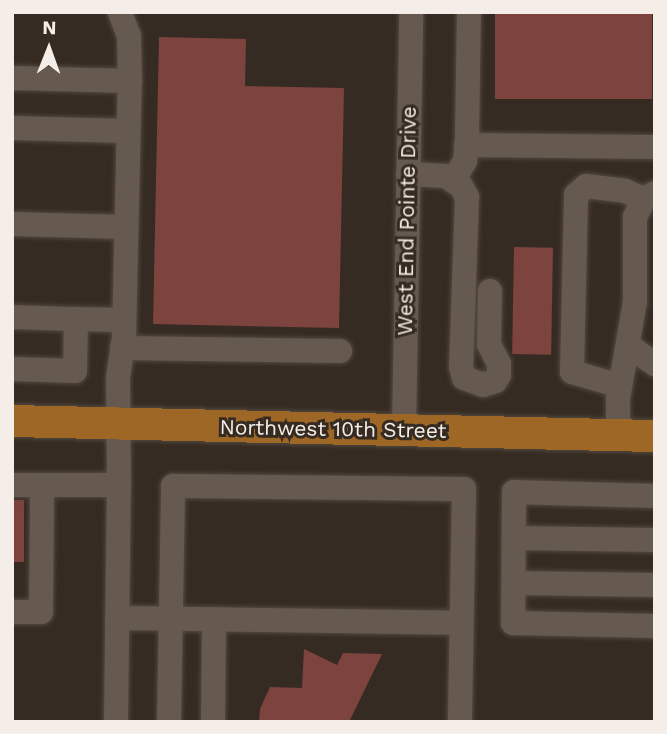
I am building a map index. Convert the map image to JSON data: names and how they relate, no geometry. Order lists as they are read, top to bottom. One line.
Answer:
{"streets":{"main road":["Northwest 10th Street"],"street":["West End Pointe Drive"]},"crossings":[["West End Pointe Drive","Northwest 10th Street"]],"north":"top"}
